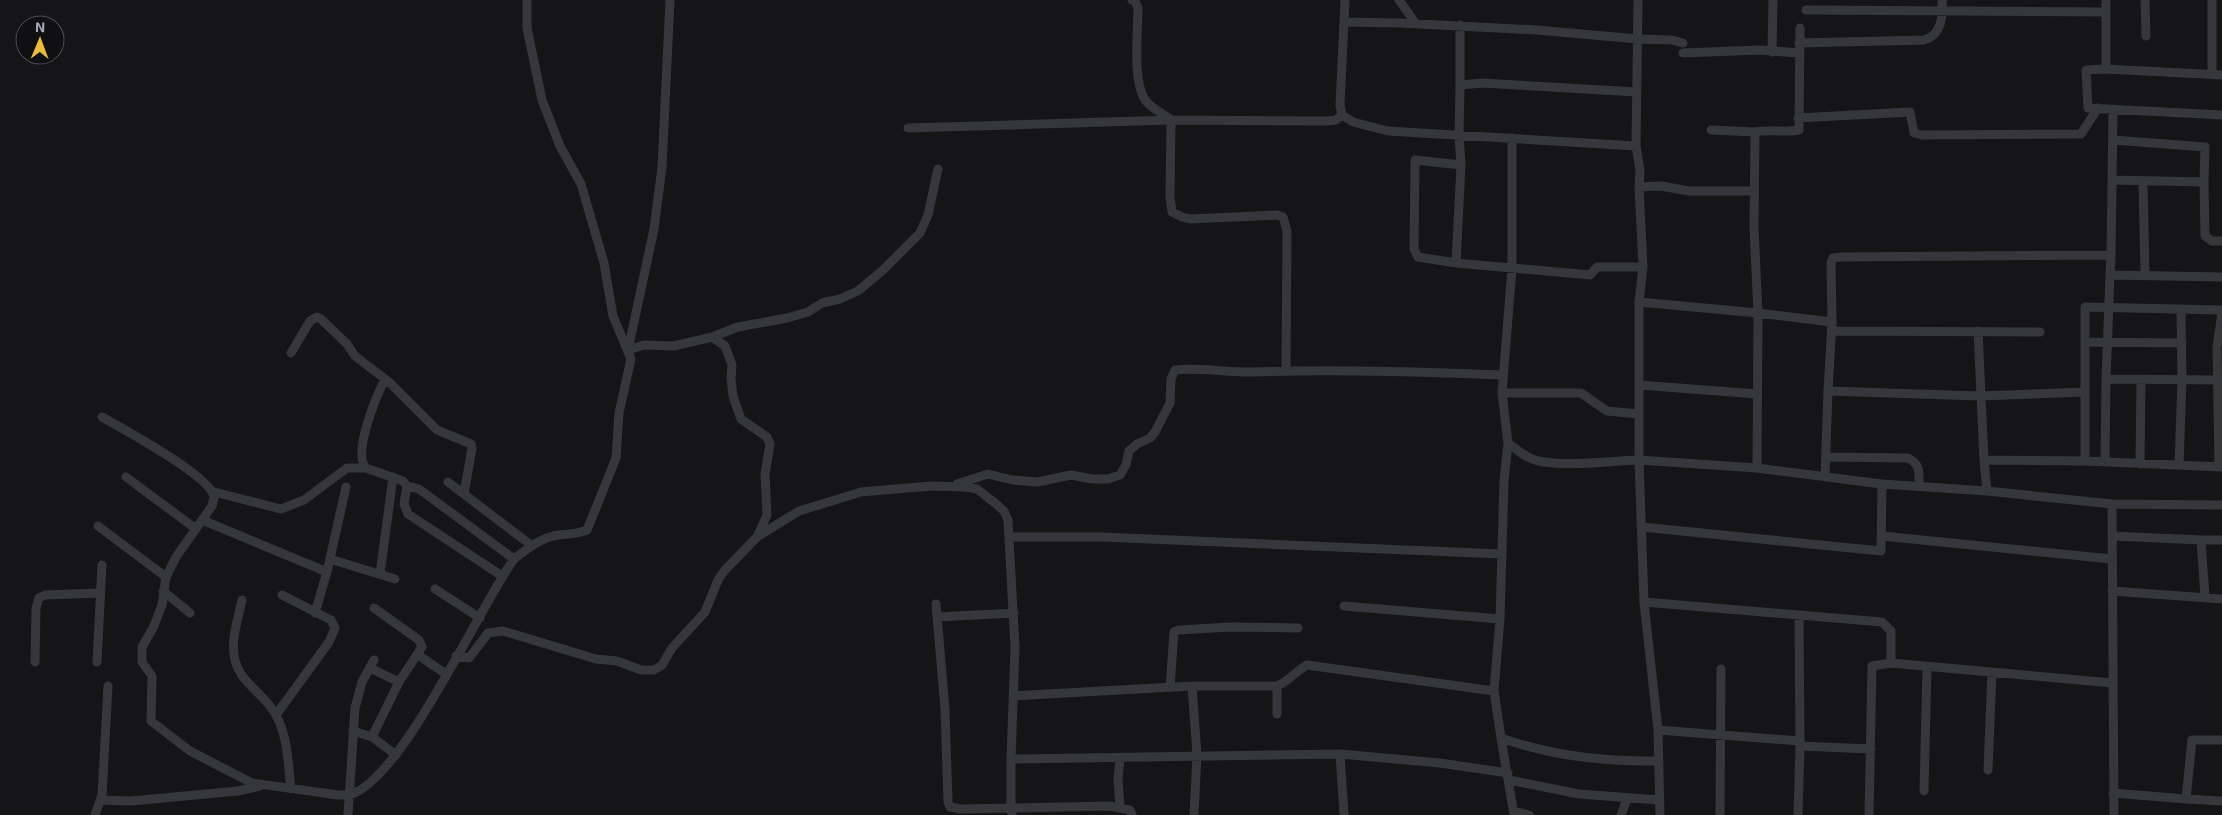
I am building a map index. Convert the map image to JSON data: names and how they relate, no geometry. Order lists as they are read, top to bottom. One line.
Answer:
{"north":"top"}
